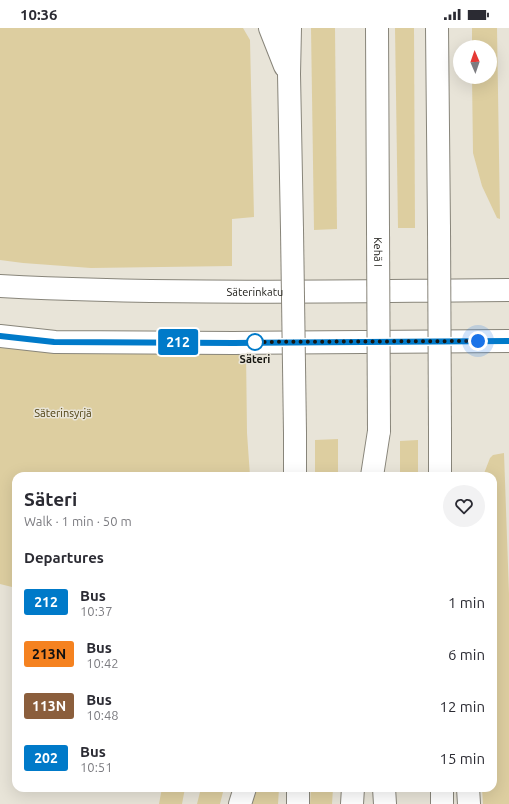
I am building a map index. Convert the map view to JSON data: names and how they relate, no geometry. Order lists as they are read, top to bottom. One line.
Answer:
{"streets":{"main road":["Kehä I","Säterinkatu"]},"parks":["Säterinsyrjä"],"places":["Säteri"],"lines":["bus line 212"],"north":"top","page":{"status":"10:36","on_map":"212","heading":[["Säteri","Walk · 1 min · 50 m"],"Departures"],"list":[{"mark":"212","name":"Bus","note":"10:37","value":"1 min"},{"mark":"213N","name":"Bus","note":"10:42","value":"6 min"},{"mark":"113N","name":"Bus","note":"10:48","value":"12 min"},{"mark":"202","name":"Bus","note":"10:51","value":"15 min"}]}}
